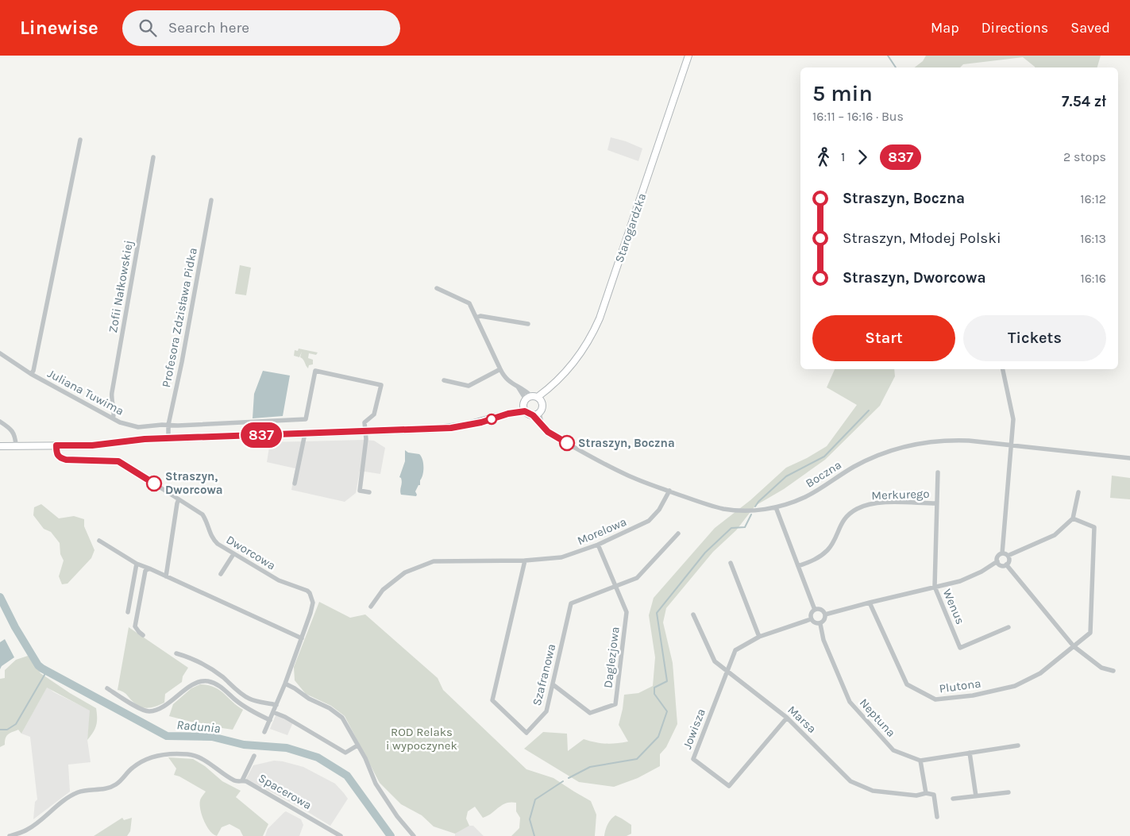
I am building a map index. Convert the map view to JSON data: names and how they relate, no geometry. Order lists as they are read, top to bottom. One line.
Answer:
{"streets":{"main road":["Starogardzka"],"street":["Zofii Nałkowskiej","Profesora Zdzisława Pidka","Juliana Tuwima","Boczna","Merkurego","Morelowa","Dworcowa","Wenus","Daglezjowa","Szafranowa","Plutona","Neptuna","Marsa","Jowisza","Spacerowa"]},"crossings":[["Zofii Nałkowskiej","Juliana Tuwima"],["Profesora Zdzisława Pidka","Juliana Tuwima"],["Boczna","Morelowa"],["Merkurego","Wenus"],["Morelowa","Daglezjowa"],["Morelowa","Szafranowa"],["Daglezjowa","Szafranowa"],["Neptuna","Jowisza"],["Marsa","Jowisza"]],"water":["Radunia"],"parks":["ROD Relaks i wypoczynek"],"places":["Straszyn, Boczna","Straszyn, Dworcowa"],"lines":["bus line 837"],"page":{"header":"Linewise","search":"Search here","nav":["Map","Directions","Saved"],"on_map":"837","heading":["5 min","16:11 – 16:16 · Bus","7.54 zł"],"legs":["1","837","2 stops"],"list":[{"name":"Straszyn, Boczna","value":"16:12"},{"name":"Straszyn, Młodej Polski","value":"16:13"},{"name":"Straszyn, Dworcowa","value":"16:16"}],"buttons":["Start","Tickets"]}}
